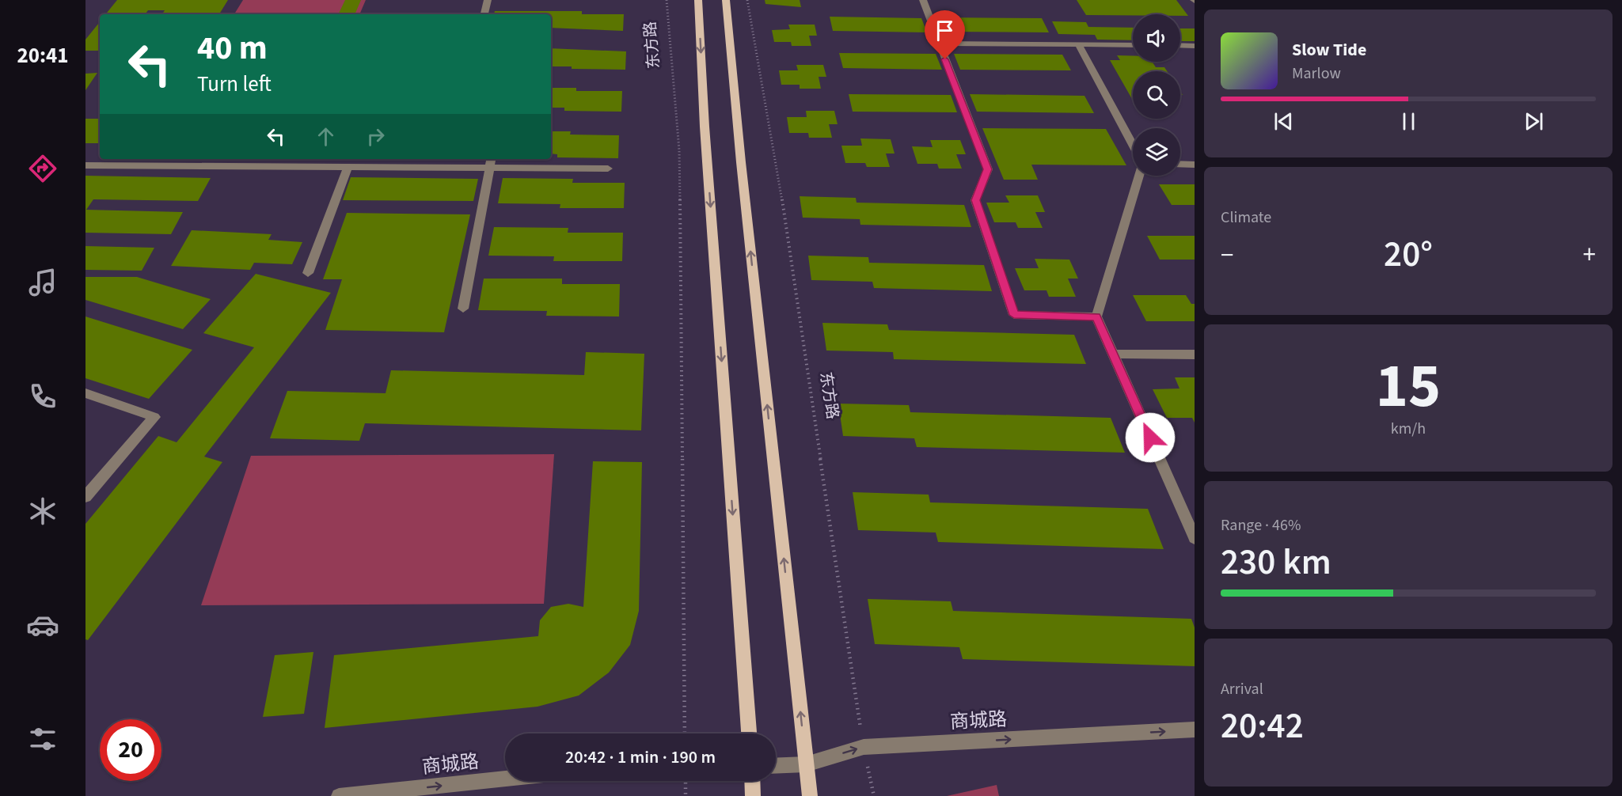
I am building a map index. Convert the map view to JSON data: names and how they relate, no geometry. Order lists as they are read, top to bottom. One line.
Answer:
{"streets":{"street":["商城路"],"path":["东方路"]},"crossings":[["东方路","商城路"]],"one_way":["商城路"],"page":{"tabs":"20:41","turn":["40 m","Turn left"],"song":["Slow Tide","Marlow"],"tile":["Climate",["15","km/h"],["Range · 46%","230 km"],["Arrival","20:42"]],"heat":["−","20°","+"],"limit":"20","trip":"20:42 · 1 min · 190 m"}}
